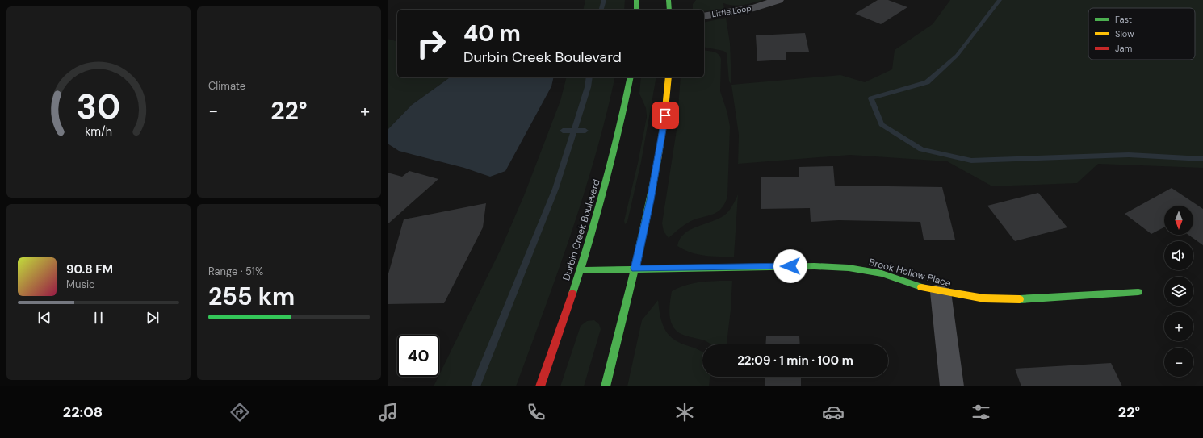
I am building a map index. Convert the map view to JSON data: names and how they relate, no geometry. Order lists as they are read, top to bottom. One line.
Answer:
{"streets":{"street":["Little Loop","Durbin Creek Boulevard","Brook Hollow Place"]},"crossings":[["Durbin Creek Boulevard","Brook Hollow Place"]],"legend":["Fast","Slow","Jam"],"north":"bottom","page":{"tile":["Climate",["Range · 51%","255 km"]],"turn":["40 m","Durbin Creek Boulevard"],"heat":["−","22°","+"],"map_buttons":["+","−"],"song":["90.8 FM","Music"],"limit":"40","trip":"22:09 · 1 min · 100 m","tabs":["22:08","22°"],"gauge":["30","km/h"]}}
